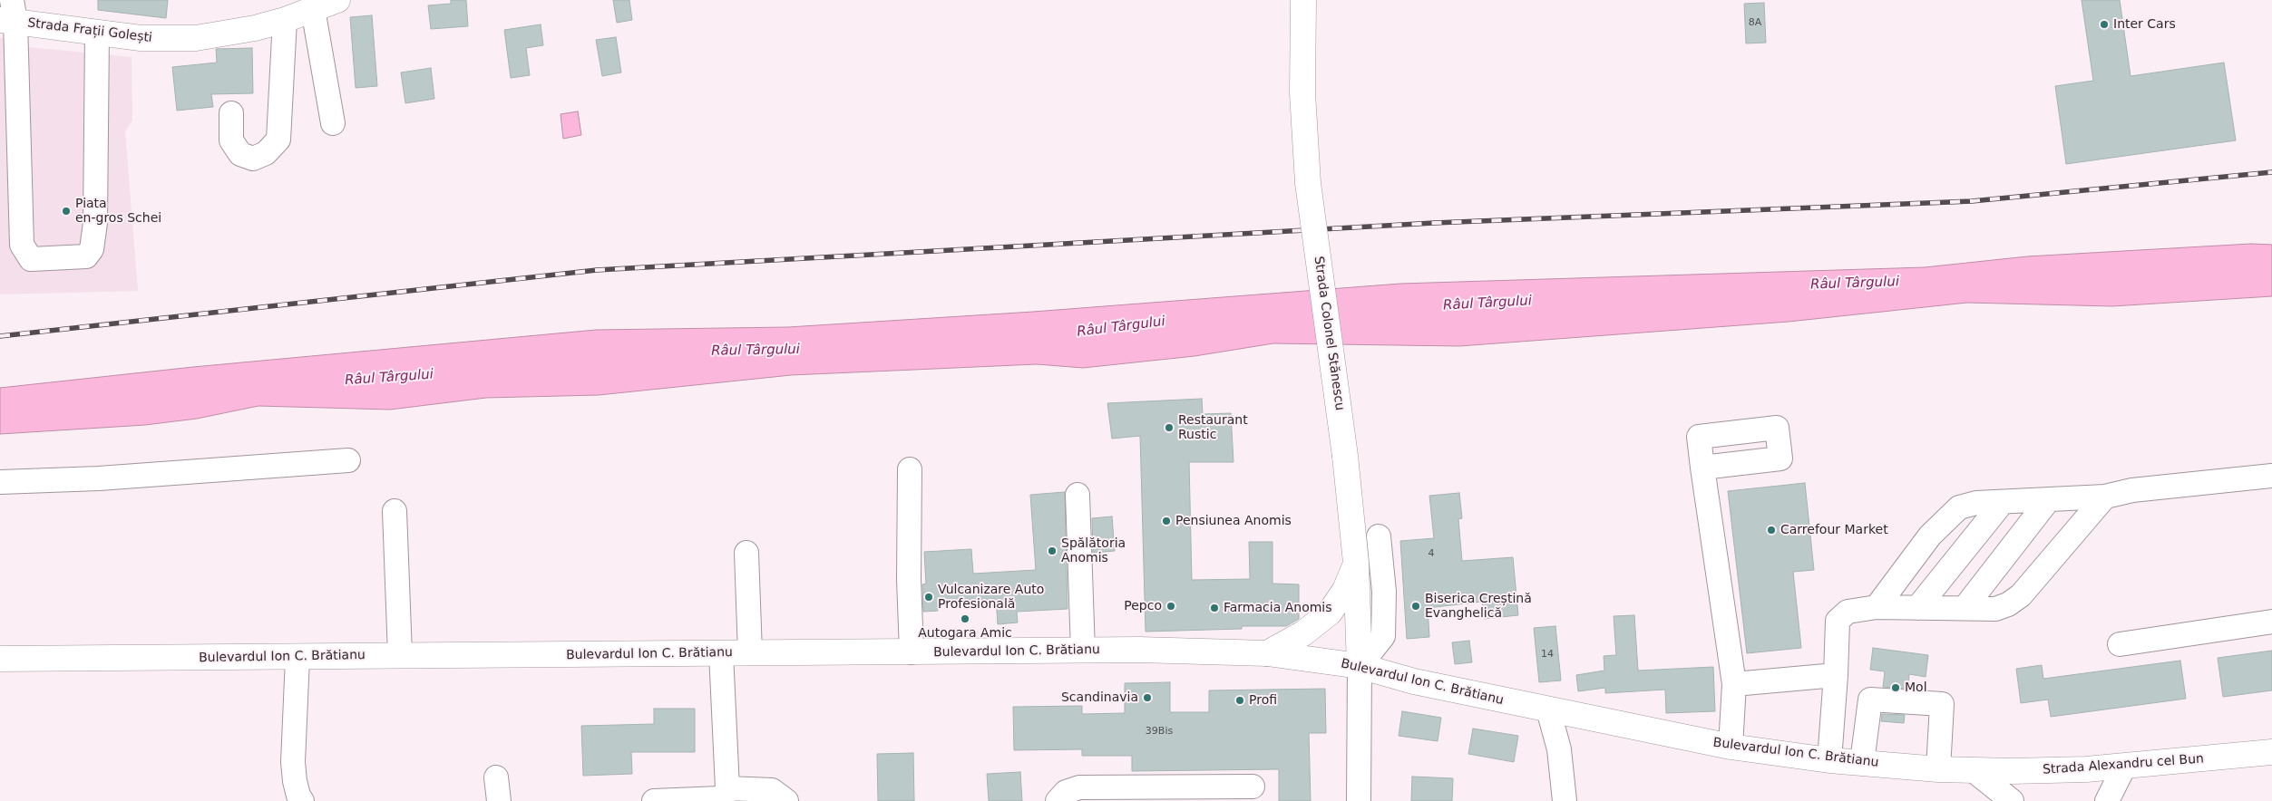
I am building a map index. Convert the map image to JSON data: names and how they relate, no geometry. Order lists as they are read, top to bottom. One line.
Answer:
{"streets":{"main road":["Strada Frații Golești","Strada Colonel Stănescu","Bulevardul Ion C. Brătianu","Strada Alexandru cel Bun"]},"crossings":[["Strada Colonel Stănescu","Bulevardul Ion C. Brătianu"],["Bulevardul Ion C. Brătianu","Strada Alexandru cel Bun"]],"water":["Râul Târgului"],"places":["Inter Cars","Piata en-gros Schei","Restaurant Rustic","Pensiunea Anomis","Carrefour Market","Spălătoria Anomis","Vulcanizare Auto Profesională","Pepco","Biserica Creștină Evanghelică","Farmacia Anomis","Autogara Amic","Mol","Scandinavia","Profi"],"house_numbers":["8A","4","14","39Bis"]}
